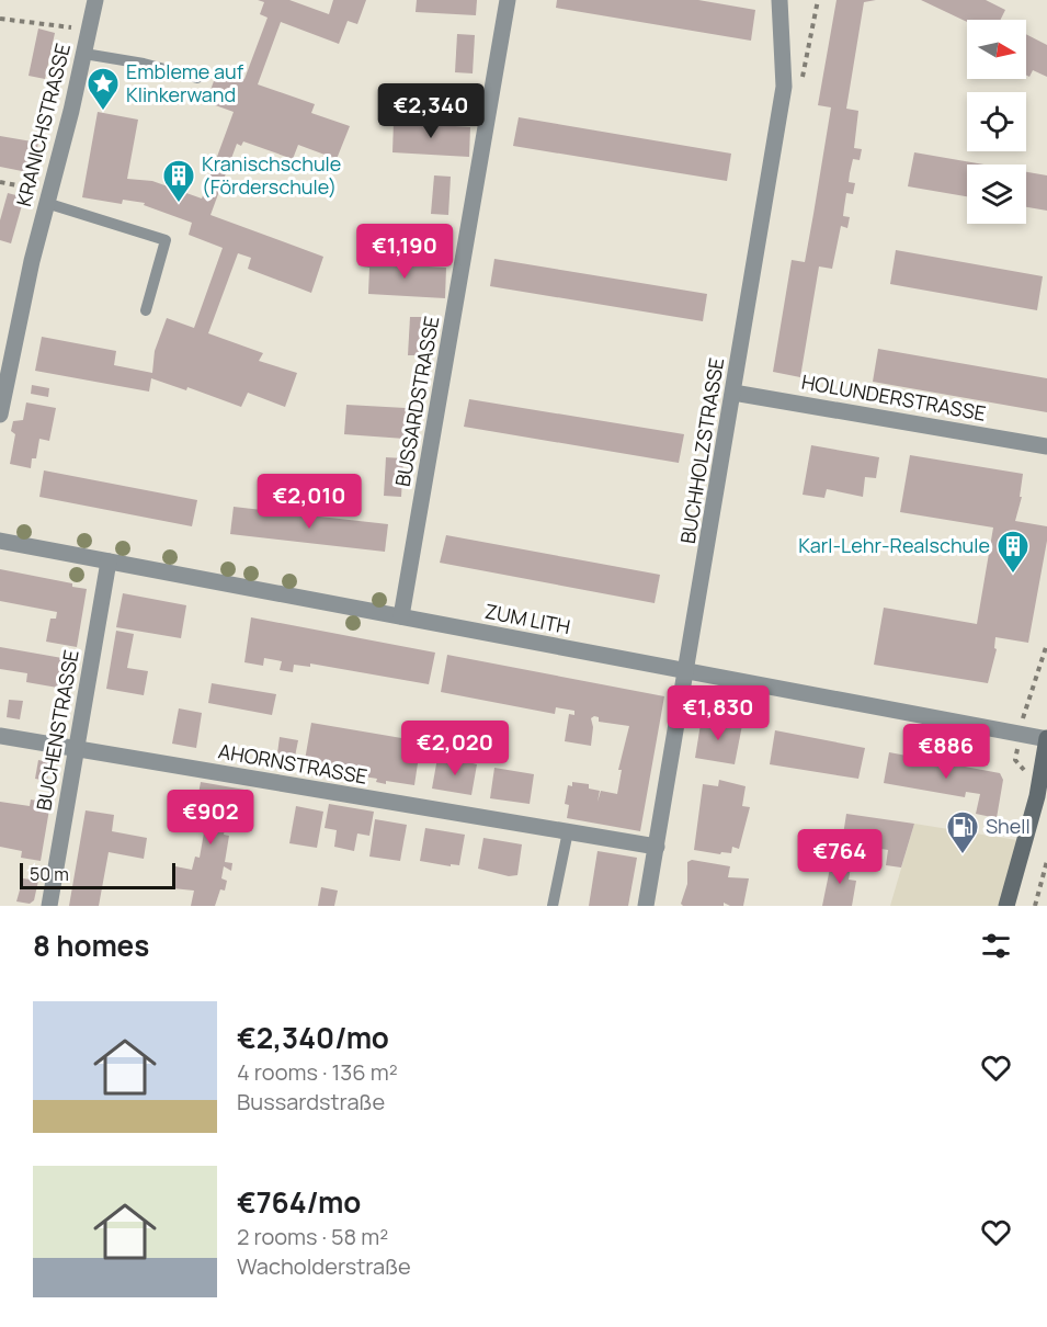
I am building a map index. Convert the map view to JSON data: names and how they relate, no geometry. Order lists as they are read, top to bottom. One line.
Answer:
{"streets":{"street":["KRANICHSTRASSE","HOLUNDERSTRASSE","BUSSARDSTRASSE","BUCHHOLZSTRASSE","ZUM LITH","BUCHENSTRASSE","AHORNSTRASSE"]},"crossings":[["HOLUNDERSTRASSE","BUCHHOLZSTRASSE"],["BUSSARDSTRASSE","ZUM LITH"],["BUCHHOLZSTRASSE","ZUM LITH"],["BUCHHOLZSTRASSE","AHORNSTRASSE"],["ZUM LITH","BUCHENSTRASSE"],["BUCHENSTRASSE","AHORNSTRASSE"]],"places":{"place":["Embleme auf Klinkerwand"],"building":["Kranischschule (Förderschule)","Karl-Lehr-Realschule"],"fuel station":["Shell"]},"scale_bar":"50 m","north":"right","page":{"price":["€2,340","€1,190","€2,010","€1,830","€2,020","€886","€902","€764"],"scale":"50 m","heading":"8 homes","list":[{"name":"€2,340/mo","note":"4 rooms · 136 m² · Bussardstraße"},{"name":"€764/mo","note":"2 rooms · 58 m² · Wacholderstraße"}]}}
